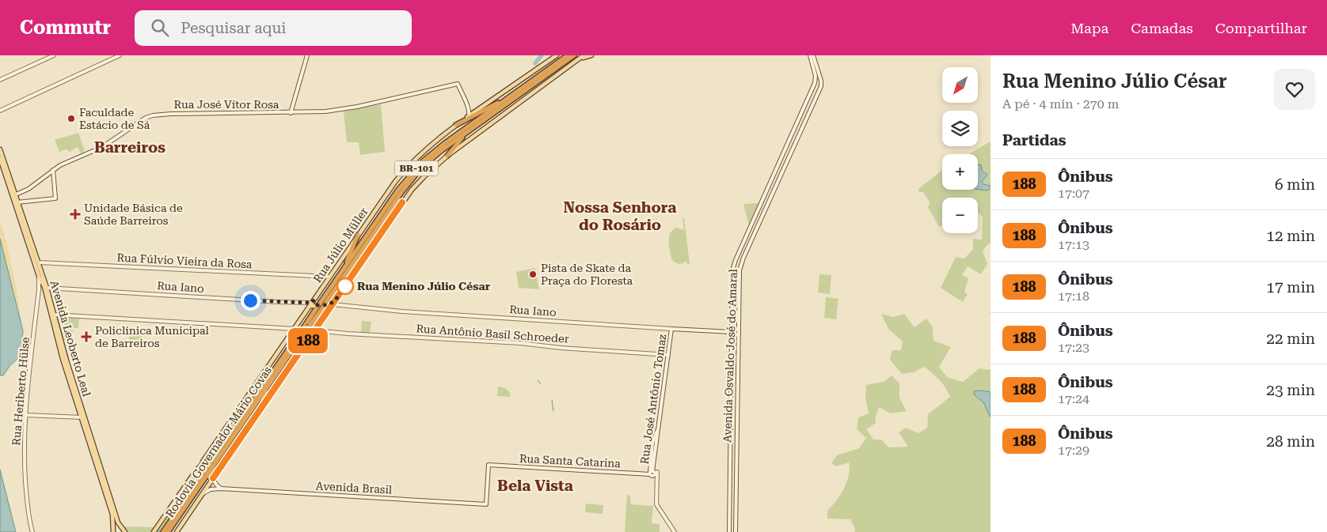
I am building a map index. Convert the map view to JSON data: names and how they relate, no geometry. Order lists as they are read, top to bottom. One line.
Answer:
{"streets":{"highway":["BR-101","Rodovia Governador Mário Covas"],"main road":["Rua José Vítor Rosa","Rua Júlio Müller","Rua Fúlvio Vieira da Rosa","Rua Iano","Rua Antônio Basil Schroeder","Avenida Leoberto Leal","Avenida Osvaldo José do Amaral","Rua Heriberto Hülse","Rua José Antônio Tomaz","Rua Santa Catarina","Avenida Brasil"]},"crossings":[["Rua José Vítor Rosa","Avenida Leoberto Leal"],["Rua Júlio Müller","Rua Fúlvio Vieira da Rosa"],["Rua Júlio Müller","Rua Iano"],["Rua Júlio Müller","Rua Antônio Basil Schroeder"],["Rua Júlio Müller","Rodovia Governador Mário Covas"],["Rua Fúlvio Vieira da Rosa","Avenida Leoberto Leal"],["Rua Iano","Avenida Leoberto Leal"],["Rua Iano","Avenida Osvaldo José do Amaral"],["Rua Iano","Rua José Antônio Tomaz"],["Rua Iano","Rodovia Governador Mário Covas"],["Rua Antônio Basil Schroeder","Avenida Leoberto Leal"],["Rua Antônio Basil Schroeder","Rua José Antônio Tomaz"],["Rua Antônio Basil Schroeder","Rodovia Governador Mário Covas"],["Avenida Leoberto Leal","Rua Heriberto Hülse"],["Rua José Antônio Tomaz","Rua Santa Catarina"],["Rua Santa Catarina","Avenida Brasil"]],"districts":["Barreiros","Nossa Senhora do Rosário","Bela Vista"],"places":{"other":["Faculdade Estácio de Sá","Pista de Skate da Praça do Floresta","Rua Menino Júlio César"],"health":["Unidade Básica de Saúde Barreiros","Policlínica Municipal de Barreiros"]},"lines":["bus line 188"],"north":"bottom left","page":{"header":"Commutr","search":"Pesquisar aqui","nav":["Mapa","Camadas","Compartilhar"],"on_map":"188","heading":[["Rua Menino Júlio César","A pé · 4 min · 270 m"],"Partidas"],"map_buttons":["+","−"],"list":[{"mark":"188","name":"Ônibus","note":"17:07","value":"6 min"},{"mark":"188","name":"Ônibus","note":"17:13","value":"12 min"},{"mark":"188","name":"Ônibus","note":"17:18","value":"17 min"},{"mark":"188","name":"Ônibus","note":"17:23","value":"22 min"},{"mark":"188","name":"Ônibus","note":"17:24","value":"23 min"},{"mark":"188","name":"Ônibus","note":"17:29","value":"28 min"}]}}
